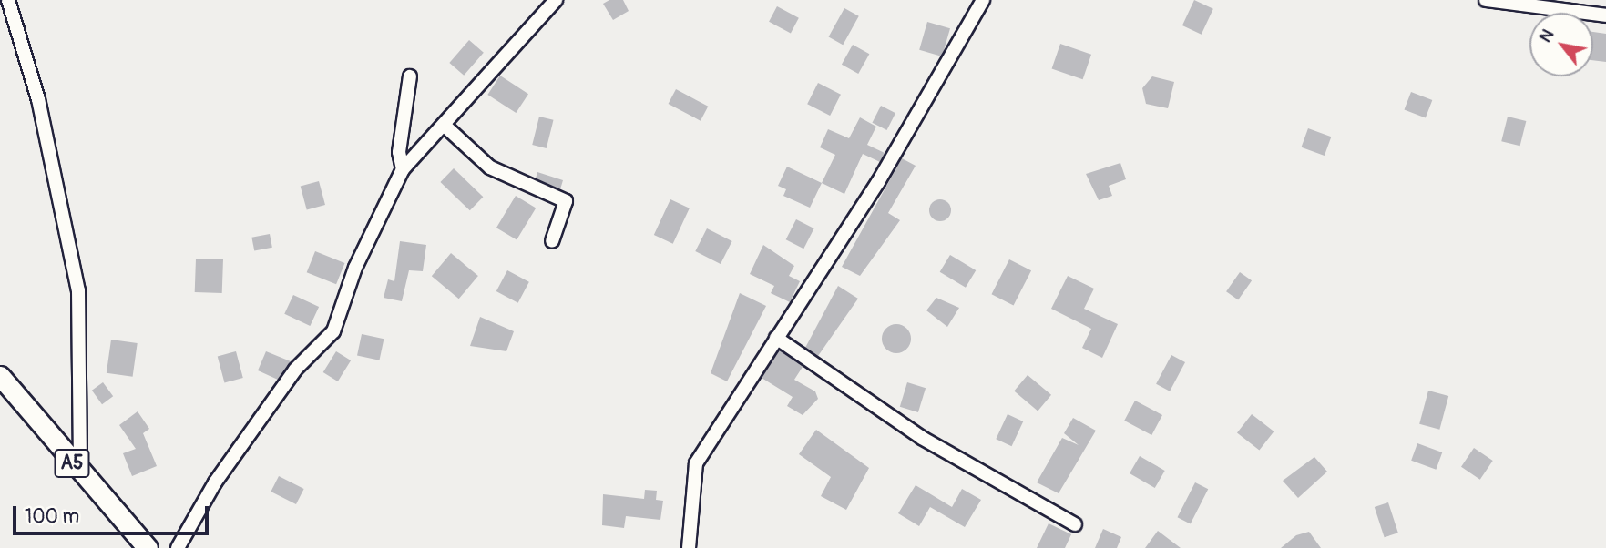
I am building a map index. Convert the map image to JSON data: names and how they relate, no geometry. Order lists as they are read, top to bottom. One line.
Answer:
{"streets":{"highway":["A5"]},"scale_bar":"100 m","north":"top left"}
